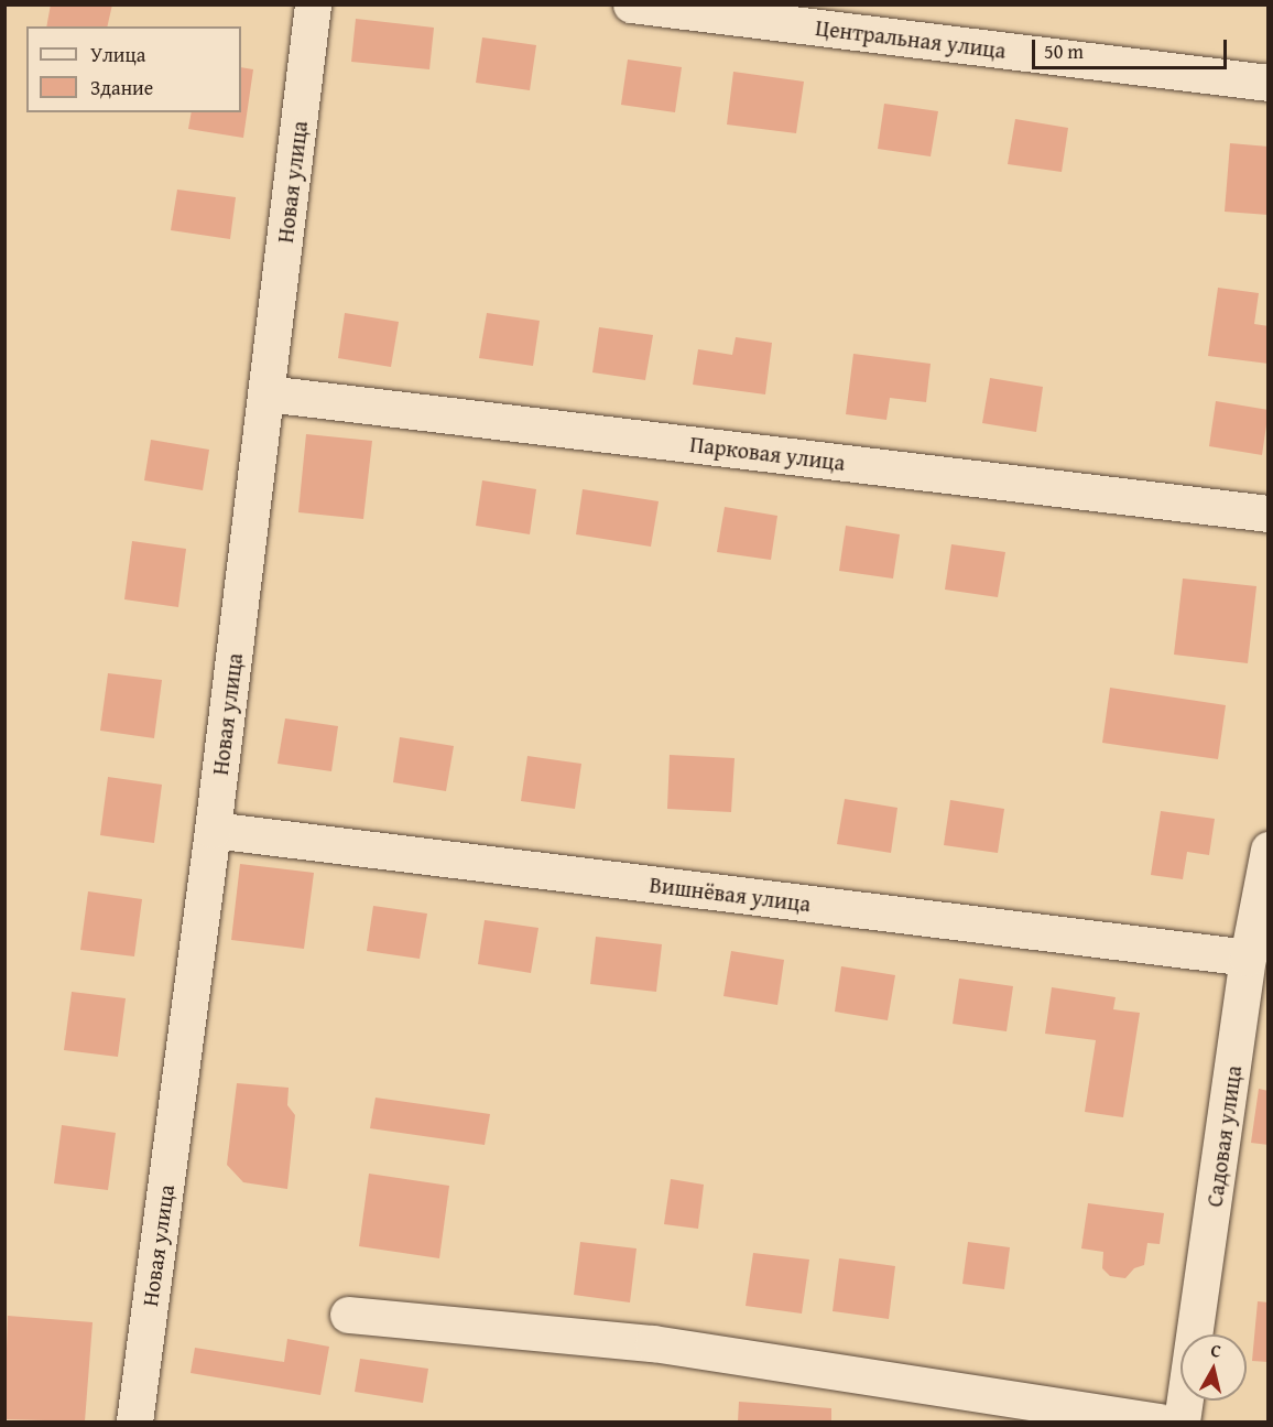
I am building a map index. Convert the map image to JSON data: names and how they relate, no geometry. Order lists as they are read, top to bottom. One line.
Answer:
{"streets":{"street":["Центральная улица","Новая улица","Парковая улица","Вишнёвая улица","Садовая улица"]},"crossings":[["Новая улица","Парковая улица"],["Новая улица","Вишнёвая улица"],["Вишнёвая улица","Садовая улица"]],"legend":["Улица","Здание"],"scale_bar":"50 m","north":"top"}
